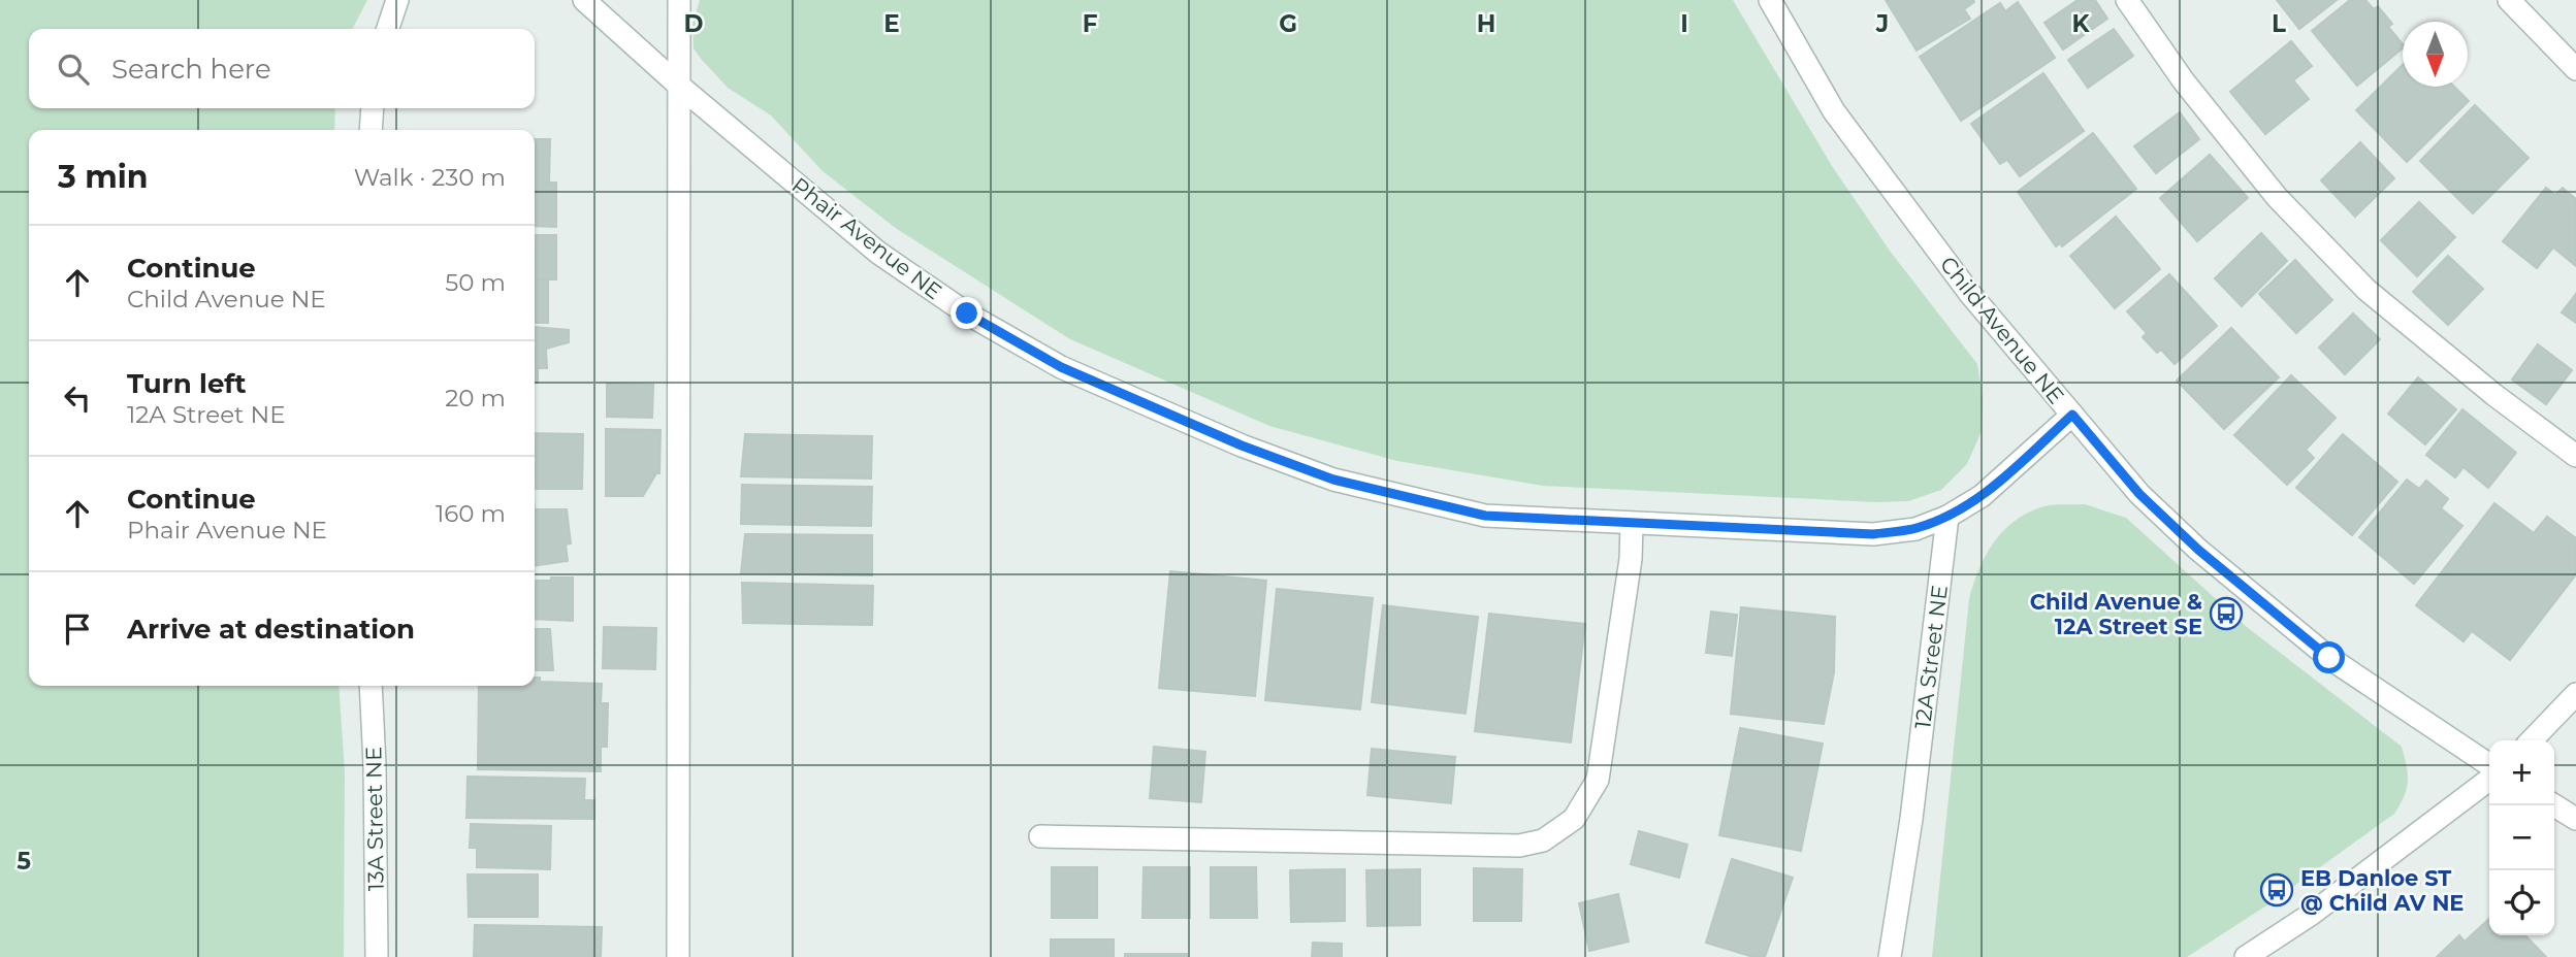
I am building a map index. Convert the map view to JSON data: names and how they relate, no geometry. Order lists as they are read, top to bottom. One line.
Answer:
{"streets":{"street":["Phair Avenue NE","Child Avenue NE","12A Street NE","13A Street NE"]},"crossings":[["Phair Avenue NE","12A Street NE"]],"places":{"bus stop":["Child Avenue & 12A Street SE","EB Danloe ST @ Child AV NE"]},"north":"bottom","page":{"search":"Search here","heading":["3 min","Walk · 230 m"],"list":[["Continue","Child Avenue NE","50 m"],["Turn left","12A Street NE","20 m"],["Continue","Phair Avenue NE","160 m"],"Arrive at destination"],"map_buttons":["+","−"]},"grid":{"columns":["D","E","F","G","H","I","J","K","L"],"rows":["5"]}}
